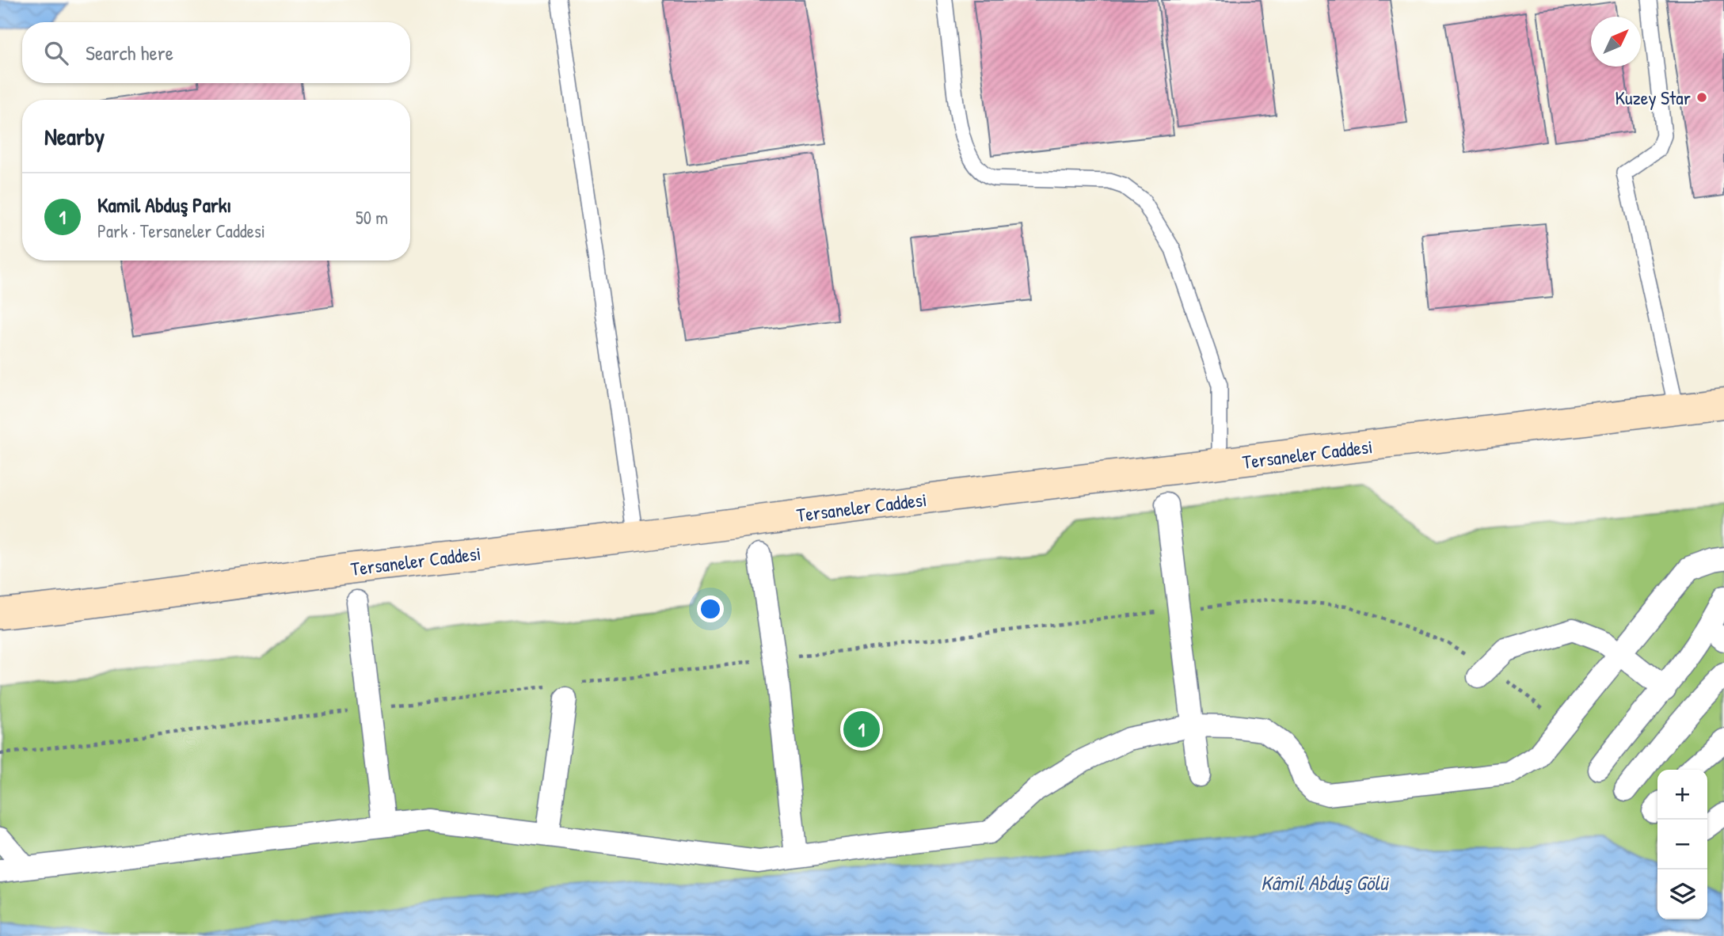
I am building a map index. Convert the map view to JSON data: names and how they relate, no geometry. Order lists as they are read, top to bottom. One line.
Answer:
{"streets":{"main road":["Tersaneler Caddesi"]},"water":["Kâmil Abduş Gölü"],"places":["Kuzey Star"],"north":"top right","page":{"search":"Search here","heading":"Nearby","list":[{"mark":"1","name":"Kamil Abduş Parkı","note":"Park · Tersaneler Caddesi","value":"50 m"}],"pins":"1","map_buttons":["+","−"]}}
